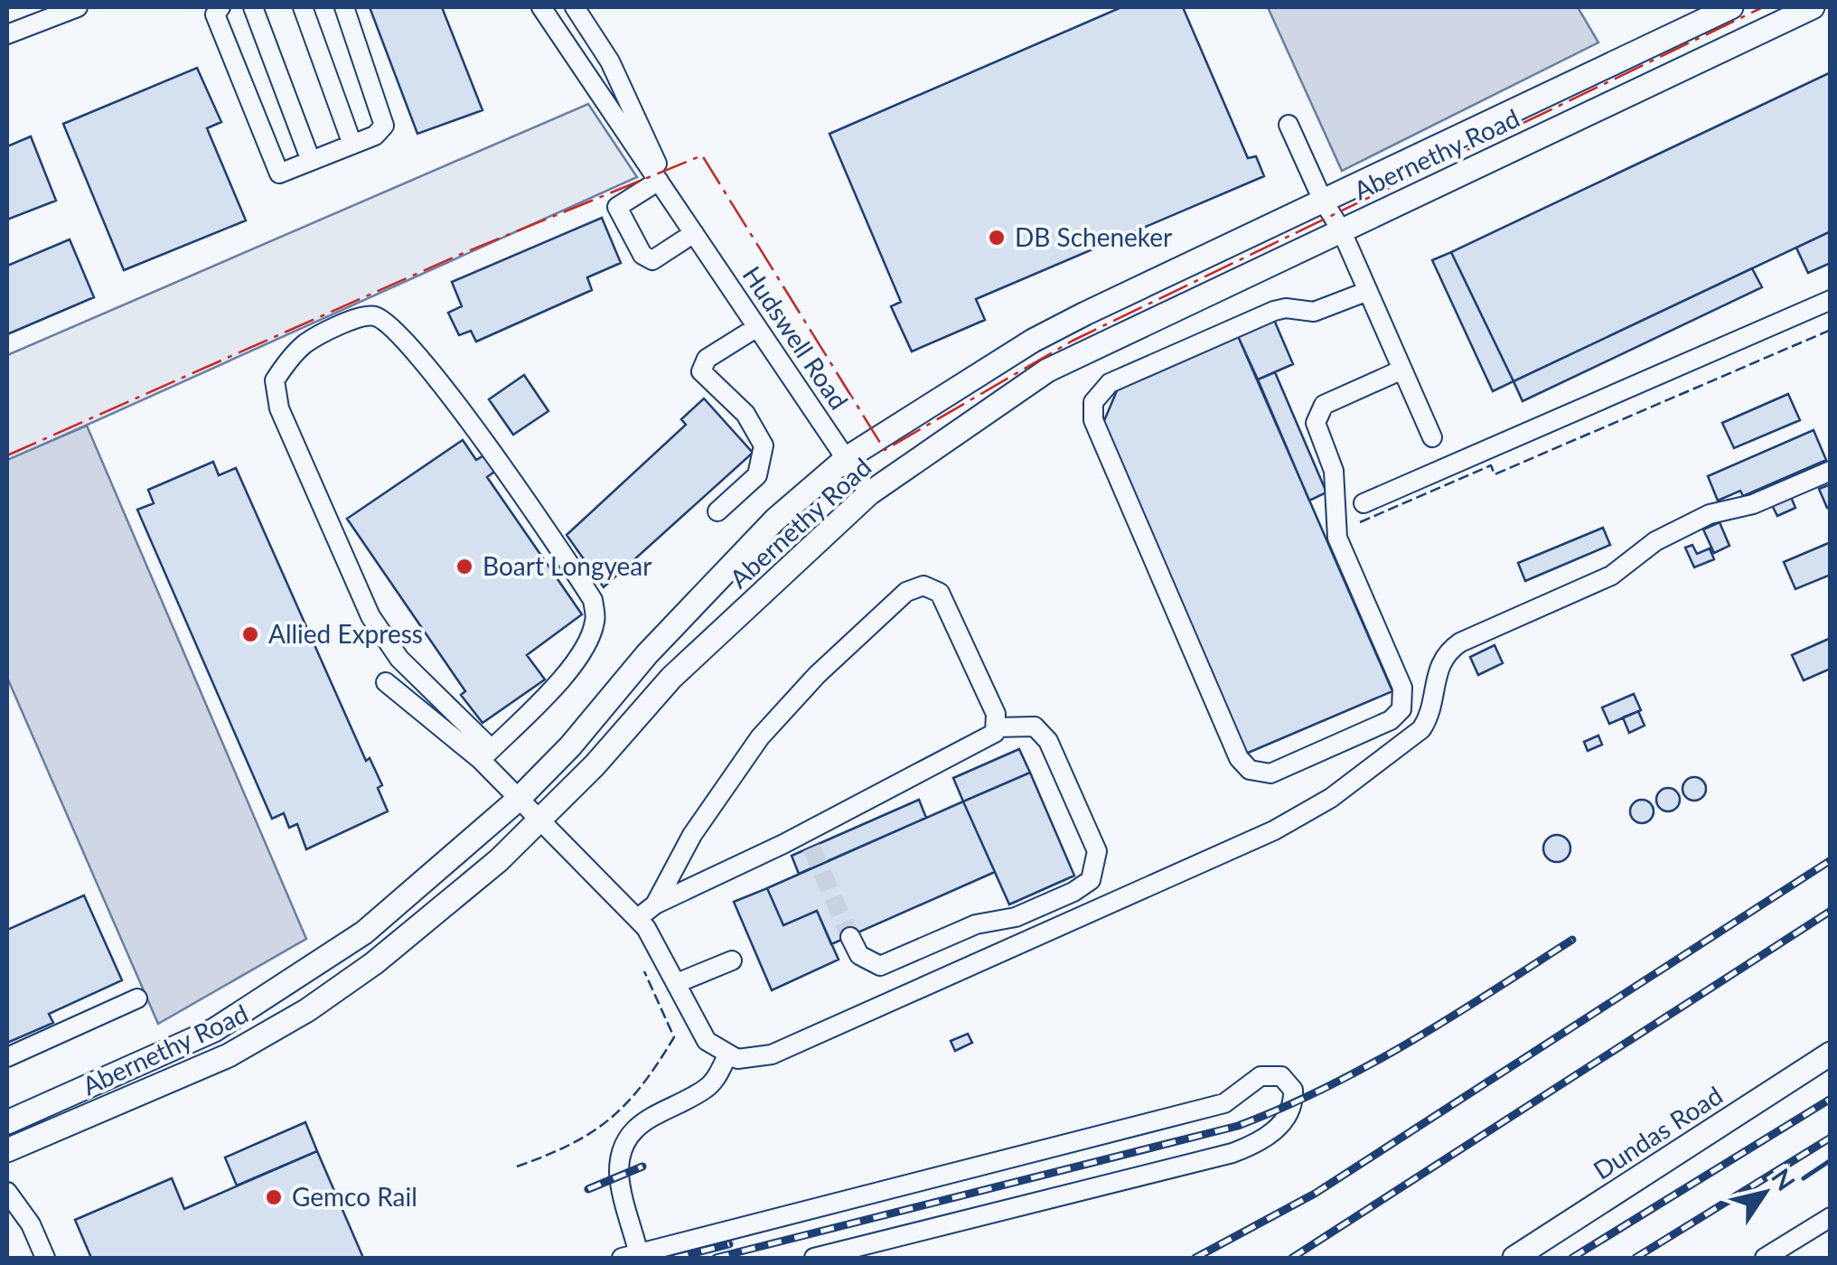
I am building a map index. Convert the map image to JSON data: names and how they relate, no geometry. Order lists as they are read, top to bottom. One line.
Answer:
{"streets":{"main road":["Abernethy Road","Dundas Road"],"street":["Hudswell Road"]},"crossings":[["Abernethy Road","Hudswell Road"]],"places":["DB Scheneker","Boart Longyear","Allied Express","Gemco Rail"],"north":"top right"}
